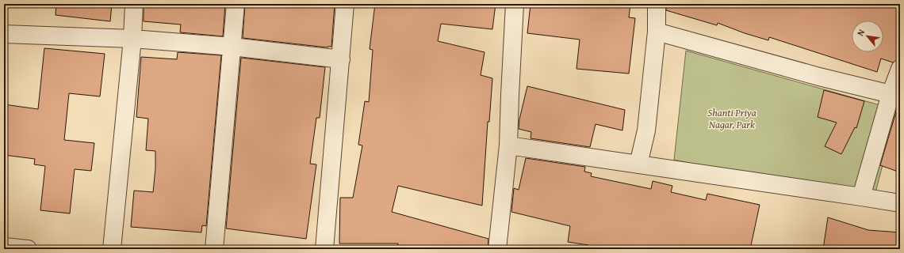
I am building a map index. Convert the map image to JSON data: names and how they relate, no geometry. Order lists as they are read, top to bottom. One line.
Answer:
{"parks":["Shanti Priya Nagar, Park"],"north":"top left"}
